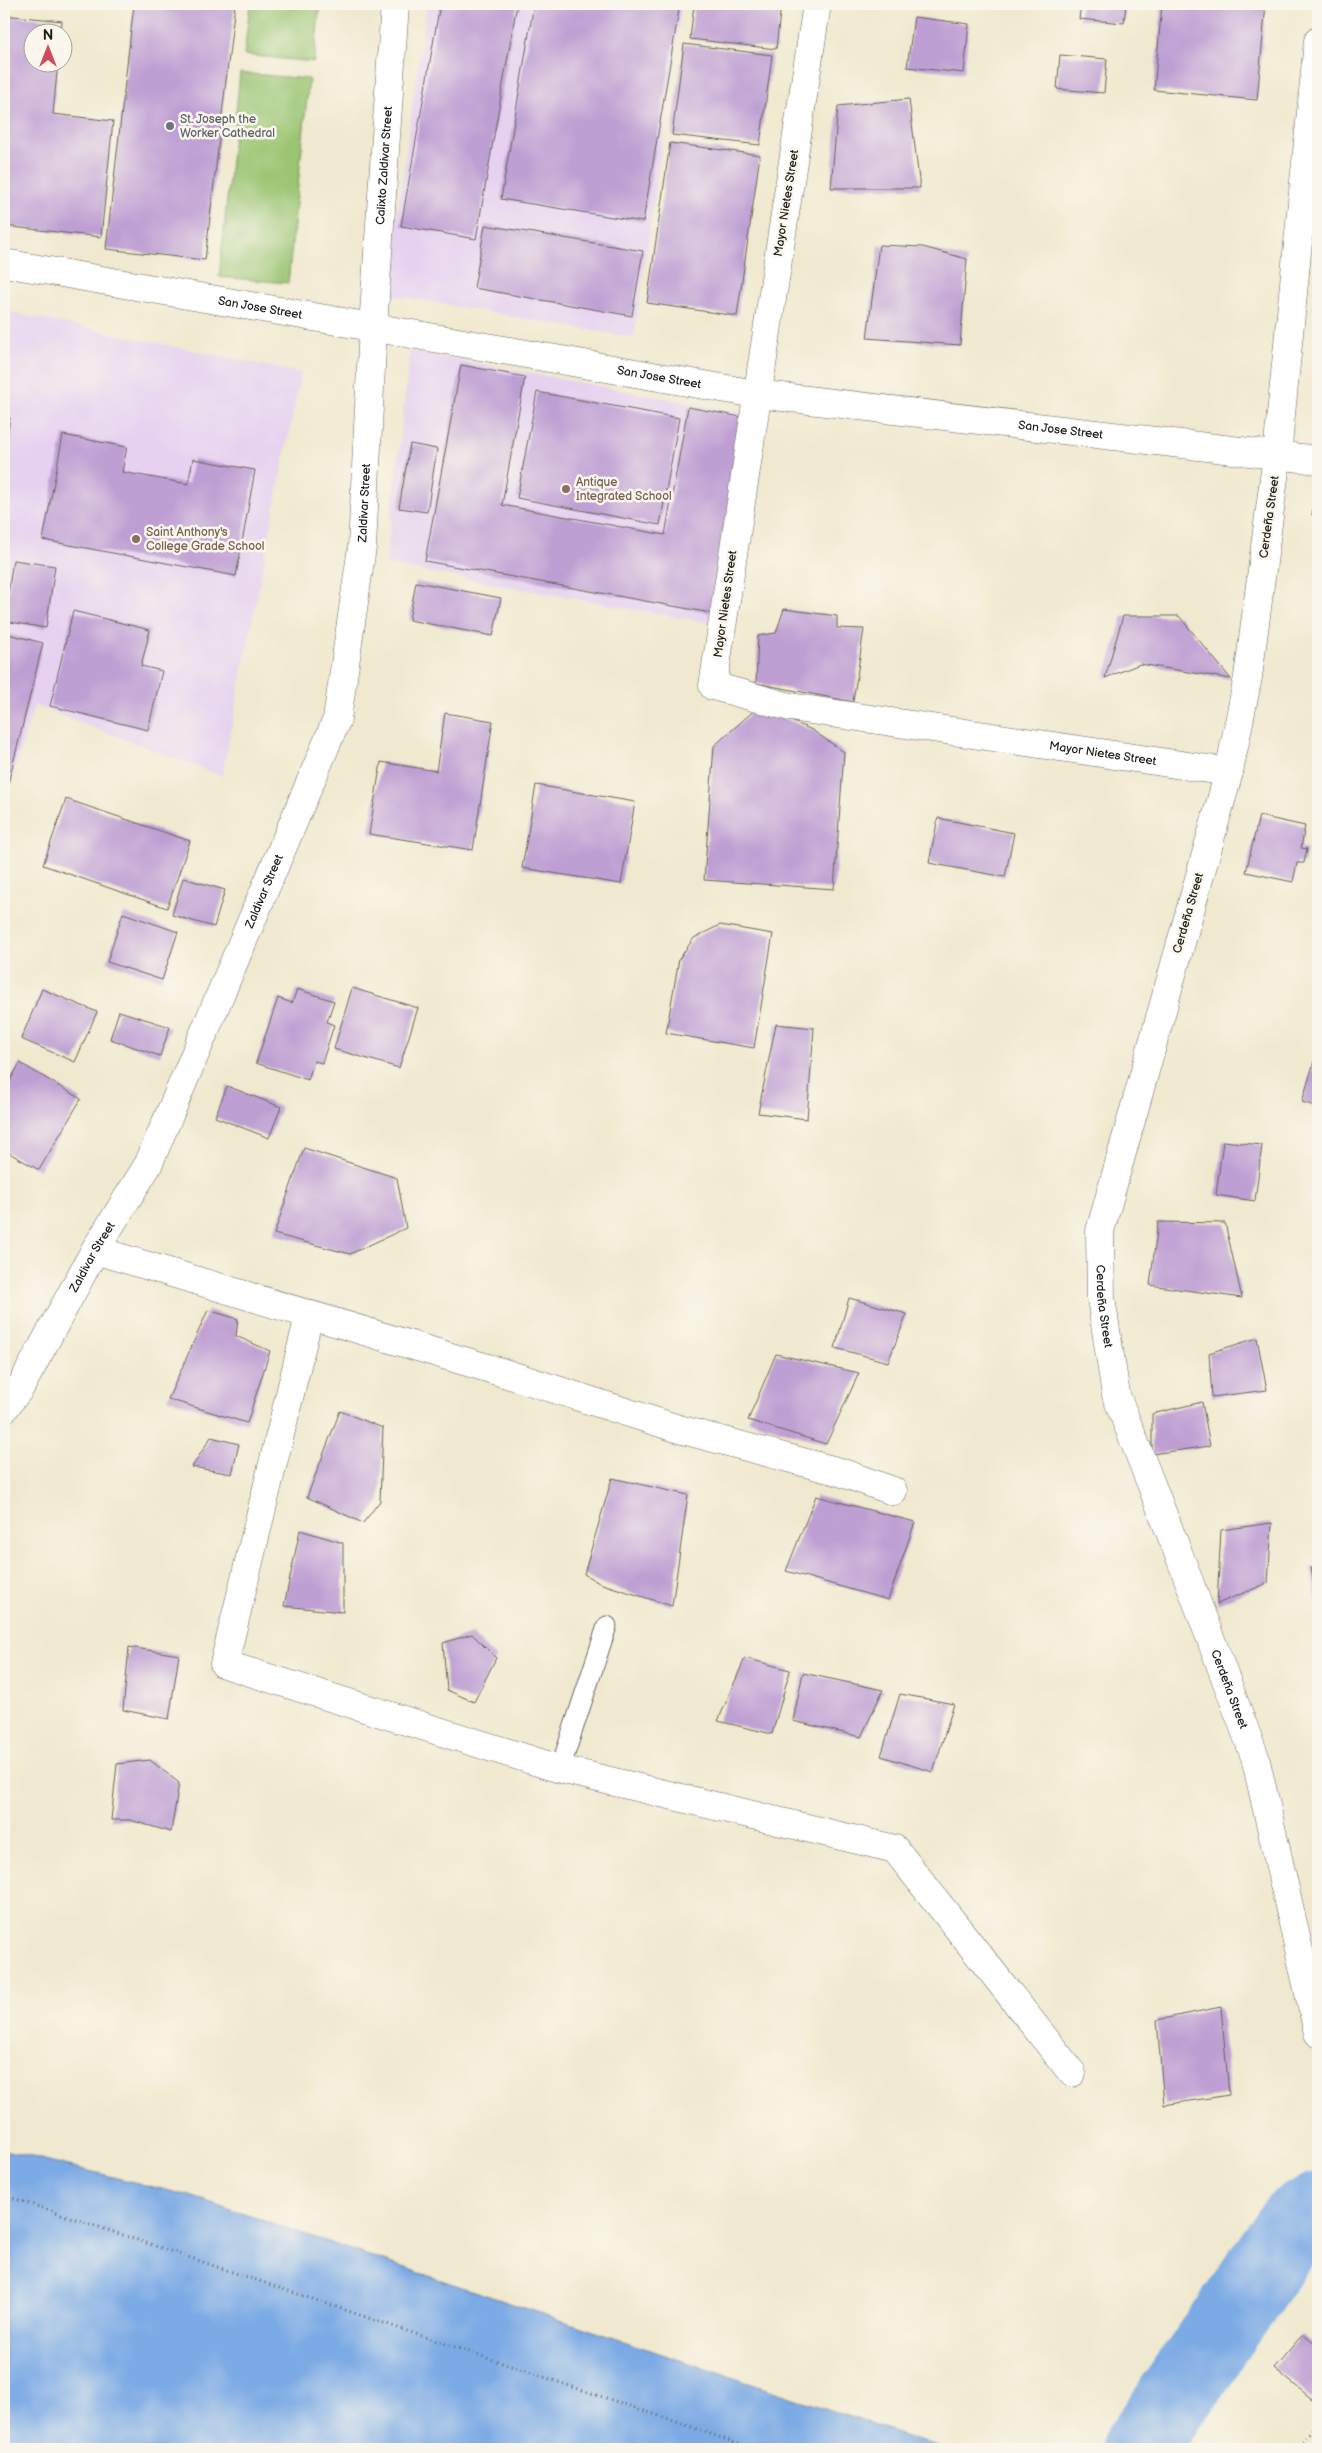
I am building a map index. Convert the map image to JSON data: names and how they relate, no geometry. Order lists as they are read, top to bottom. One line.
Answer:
{"streets":{"street":["Calixto Zaldivar Street","Mayor Nietes Street","San Jose Street","Zaldivar Street","Cerdeña Street"]},"crossings":[["Calixto Zaldivar Street","San Jose Street"],["Calixto Zaldivar Street","Zaldivar Street"],["Mayor Nietes Street","San Jose Street"],["Mayor Nietes Street","Cerdeña Street"],["San Jose Street","Zaldivar Street"],["San Jose Street","Cerdeña Street"]],"places":["St. Joseph the Worker Cathedral","Antique Integrated School","Saint Anthony's College Grade School"],"north":"top"}
